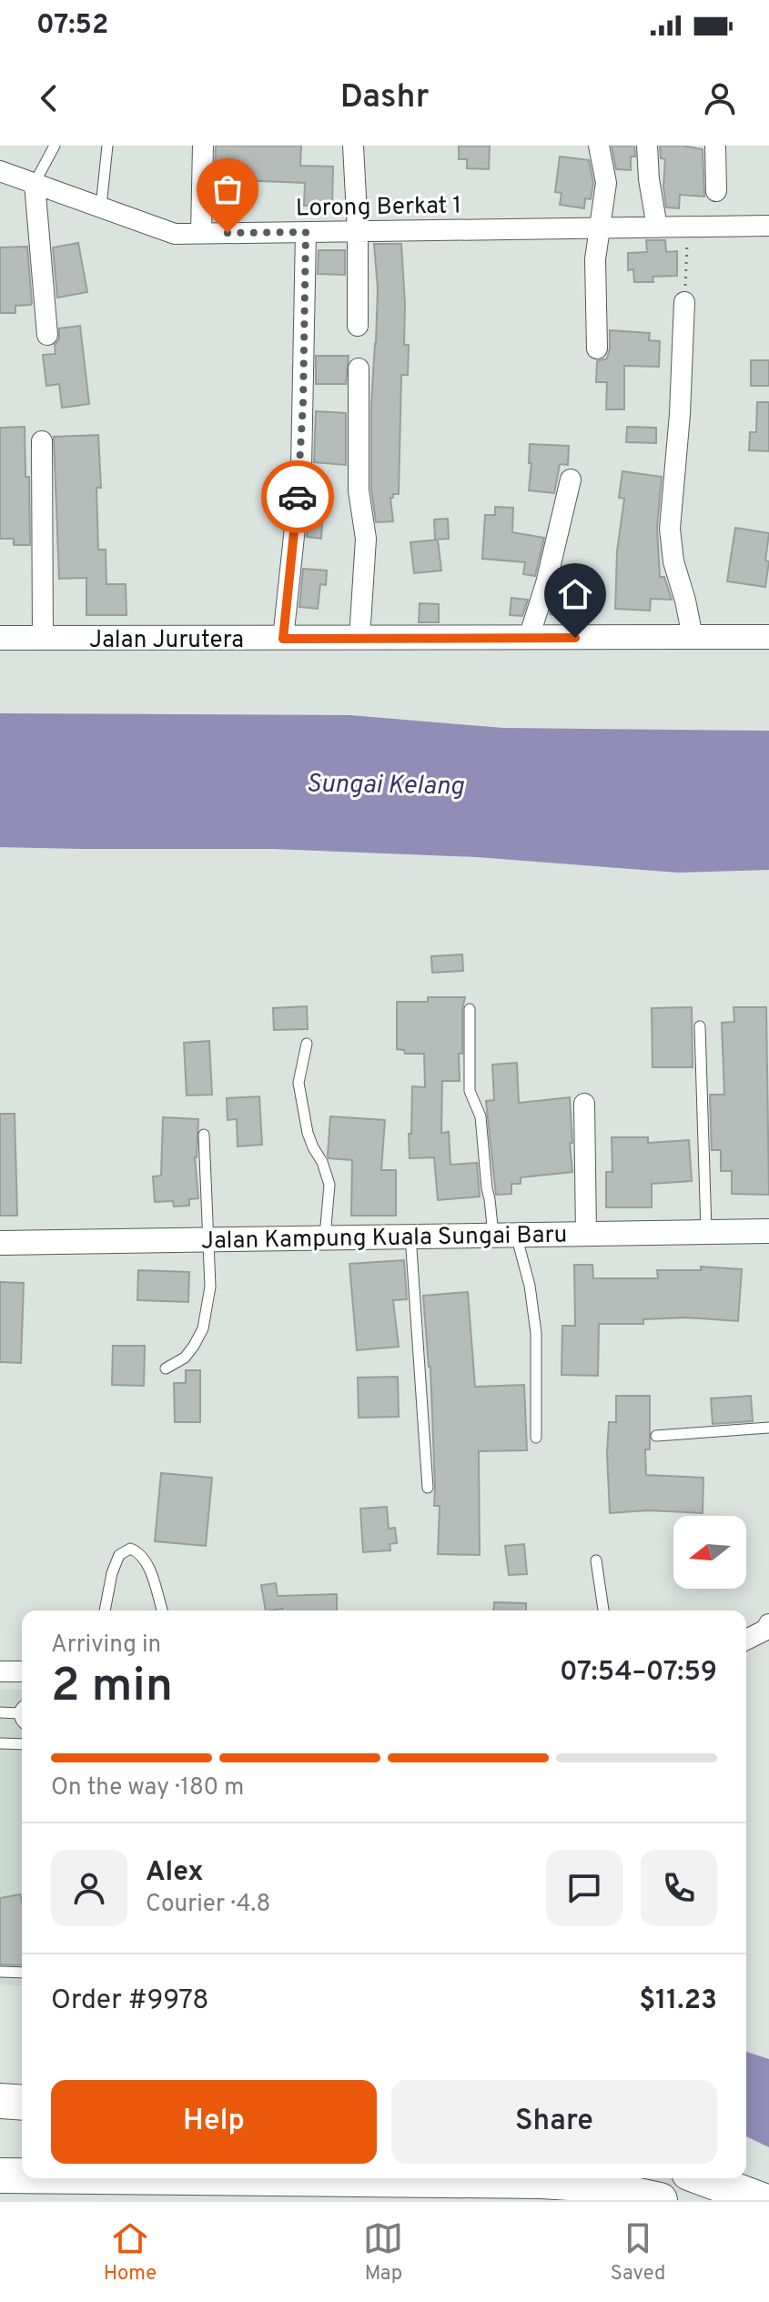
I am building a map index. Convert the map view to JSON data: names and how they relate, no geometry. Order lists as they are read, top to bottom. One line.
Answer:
{"streets":{"street":["Lorong Berkat 1","Jalan Jurutera","Jalan Kampung Kuala Sungai Baru"]},"water":["Sungai Kelang"],"north":"left","page":{"status":"07:52","header":"Dashr","heading":["2 min","Arriving in","07:54–07:59"],"panel":["Alex","Courier · 4.8","Order #9978","$11.23"],"bar":"On the way · 180 m","buttons":["Help","Share"],"tabs":["Home","Map","Saved"]}}
